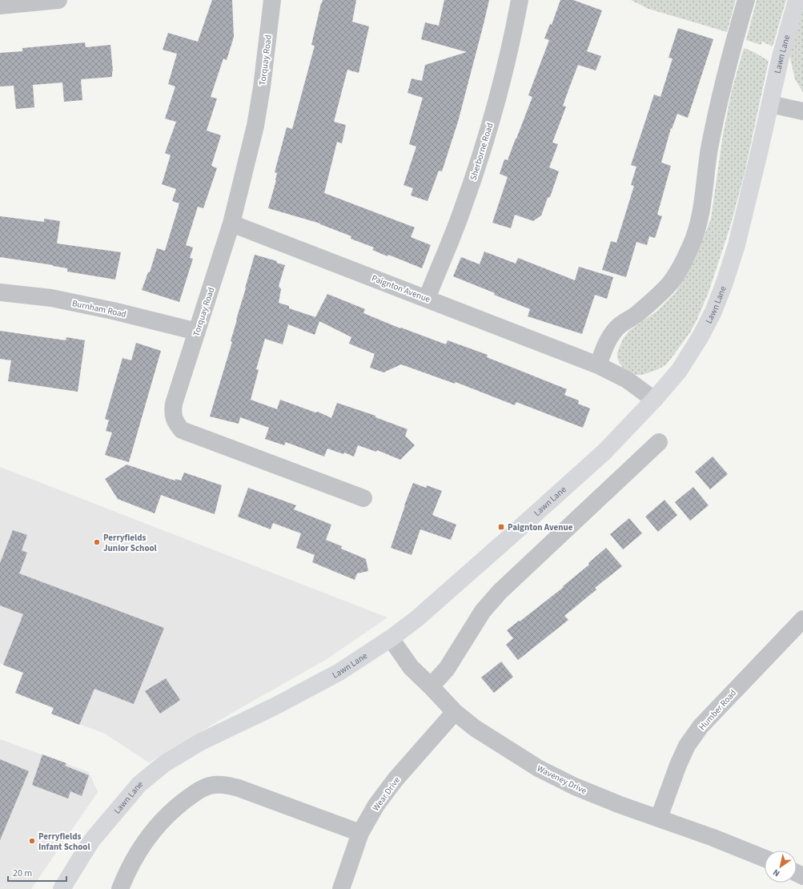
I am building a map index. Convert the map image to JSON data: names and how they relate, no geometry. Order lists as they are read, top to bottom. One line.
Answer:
{"streets":{"street":["Lawn Lane","Torquay Road","Sherborne Road","Paignton Avenue","Burnham Road","Humber Road","Waveney Drive","Wear Drive"]},"crossings":[["Lawn Lane","Paignton Avenue"],["Lawn Lane","Waveney Drive"],["Torquay Road","Paignton Avenue"],["Torquay Road","Burnham Road"],["Sherborne Road","Paignton Avenue"],["Humber Road","Waveney Drive"],["Waveney Drive","Wear Drive"]],"places":{"transit":["Paignton Avenue"],"other":["Perryfields Junior School","Perryfields Infant School"]},"scale_bar":"20 m","north":"bottom left"}
